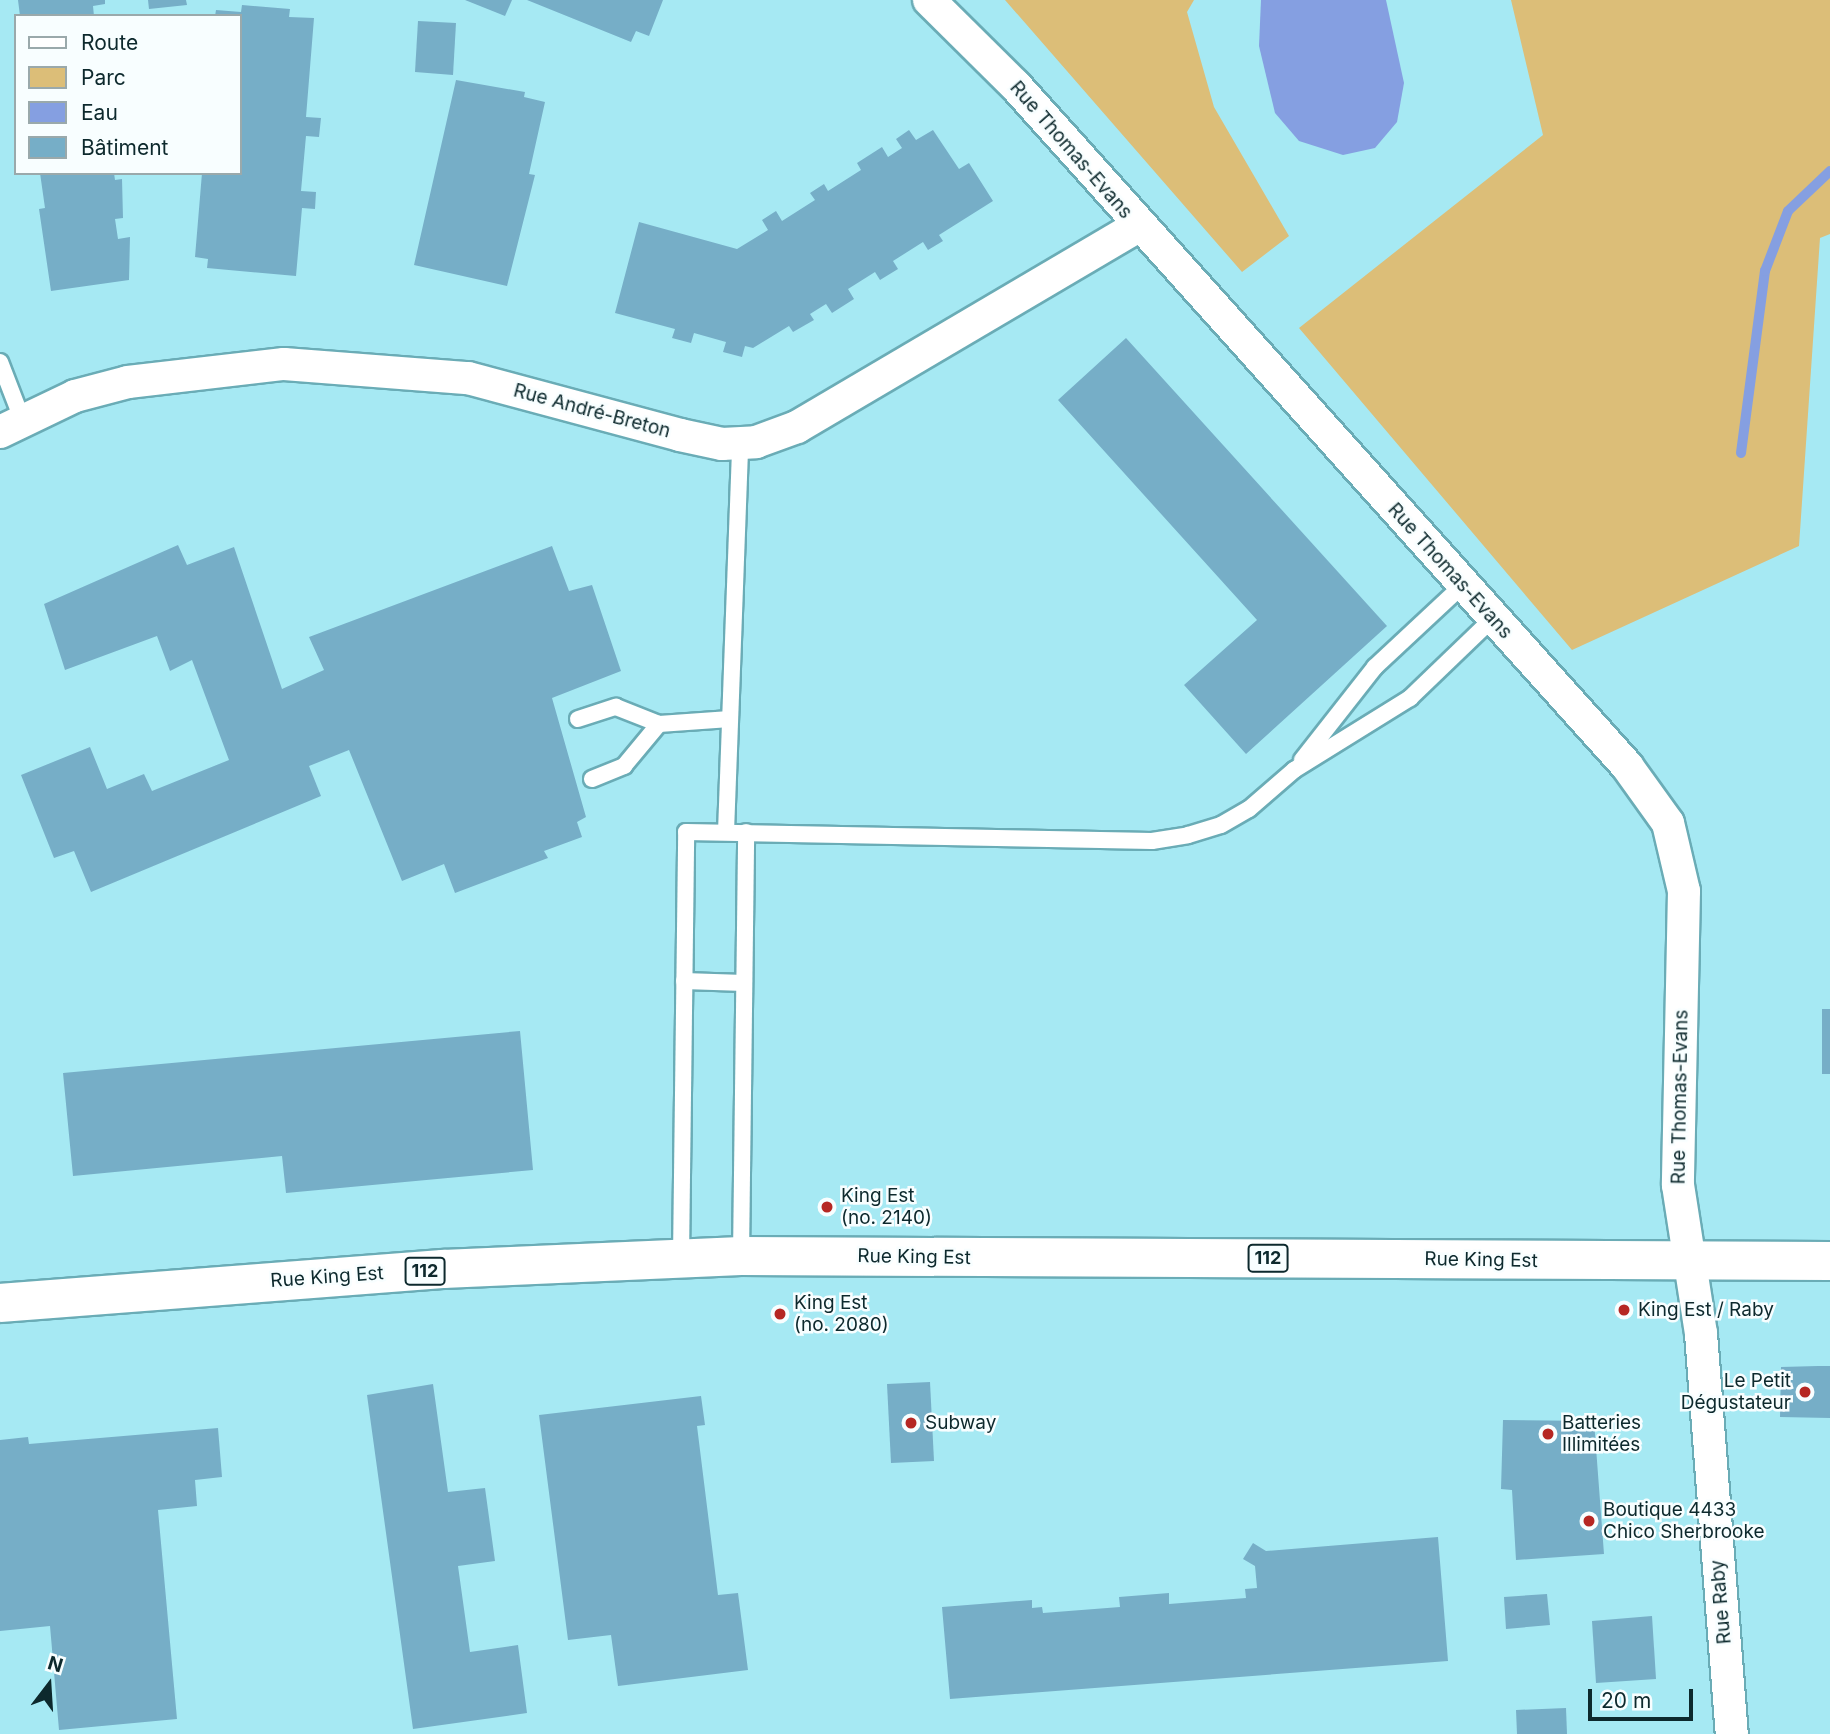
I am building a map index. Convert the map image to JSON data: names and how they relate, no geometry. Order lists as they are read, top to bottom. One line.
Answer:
{"streets":{"main road":["Rue King Est","112"],"street":["Rue Thomas-Evans","Rue André-Breton","Rue Raby"]},"crossings":[["Rue Thomas-Evans","Rue André-Breton"],["Rue Thomas-Evans","Rue King Est"],["Rue Thomas-Evans","Rue Raby"],["Rue King Est","Rue Raby"]],"places":["King Est (no. 2140)","King Est / Raby","King Est (no. 2080)","Le Petit Dégustateur","Subway","Batteries Illimitées","Boutique 4433 Chico Sherbrooke"],"legend":["Route","Parc","Eau","Bâtiment"],"scale_bar":"20 m","north":"top"}
